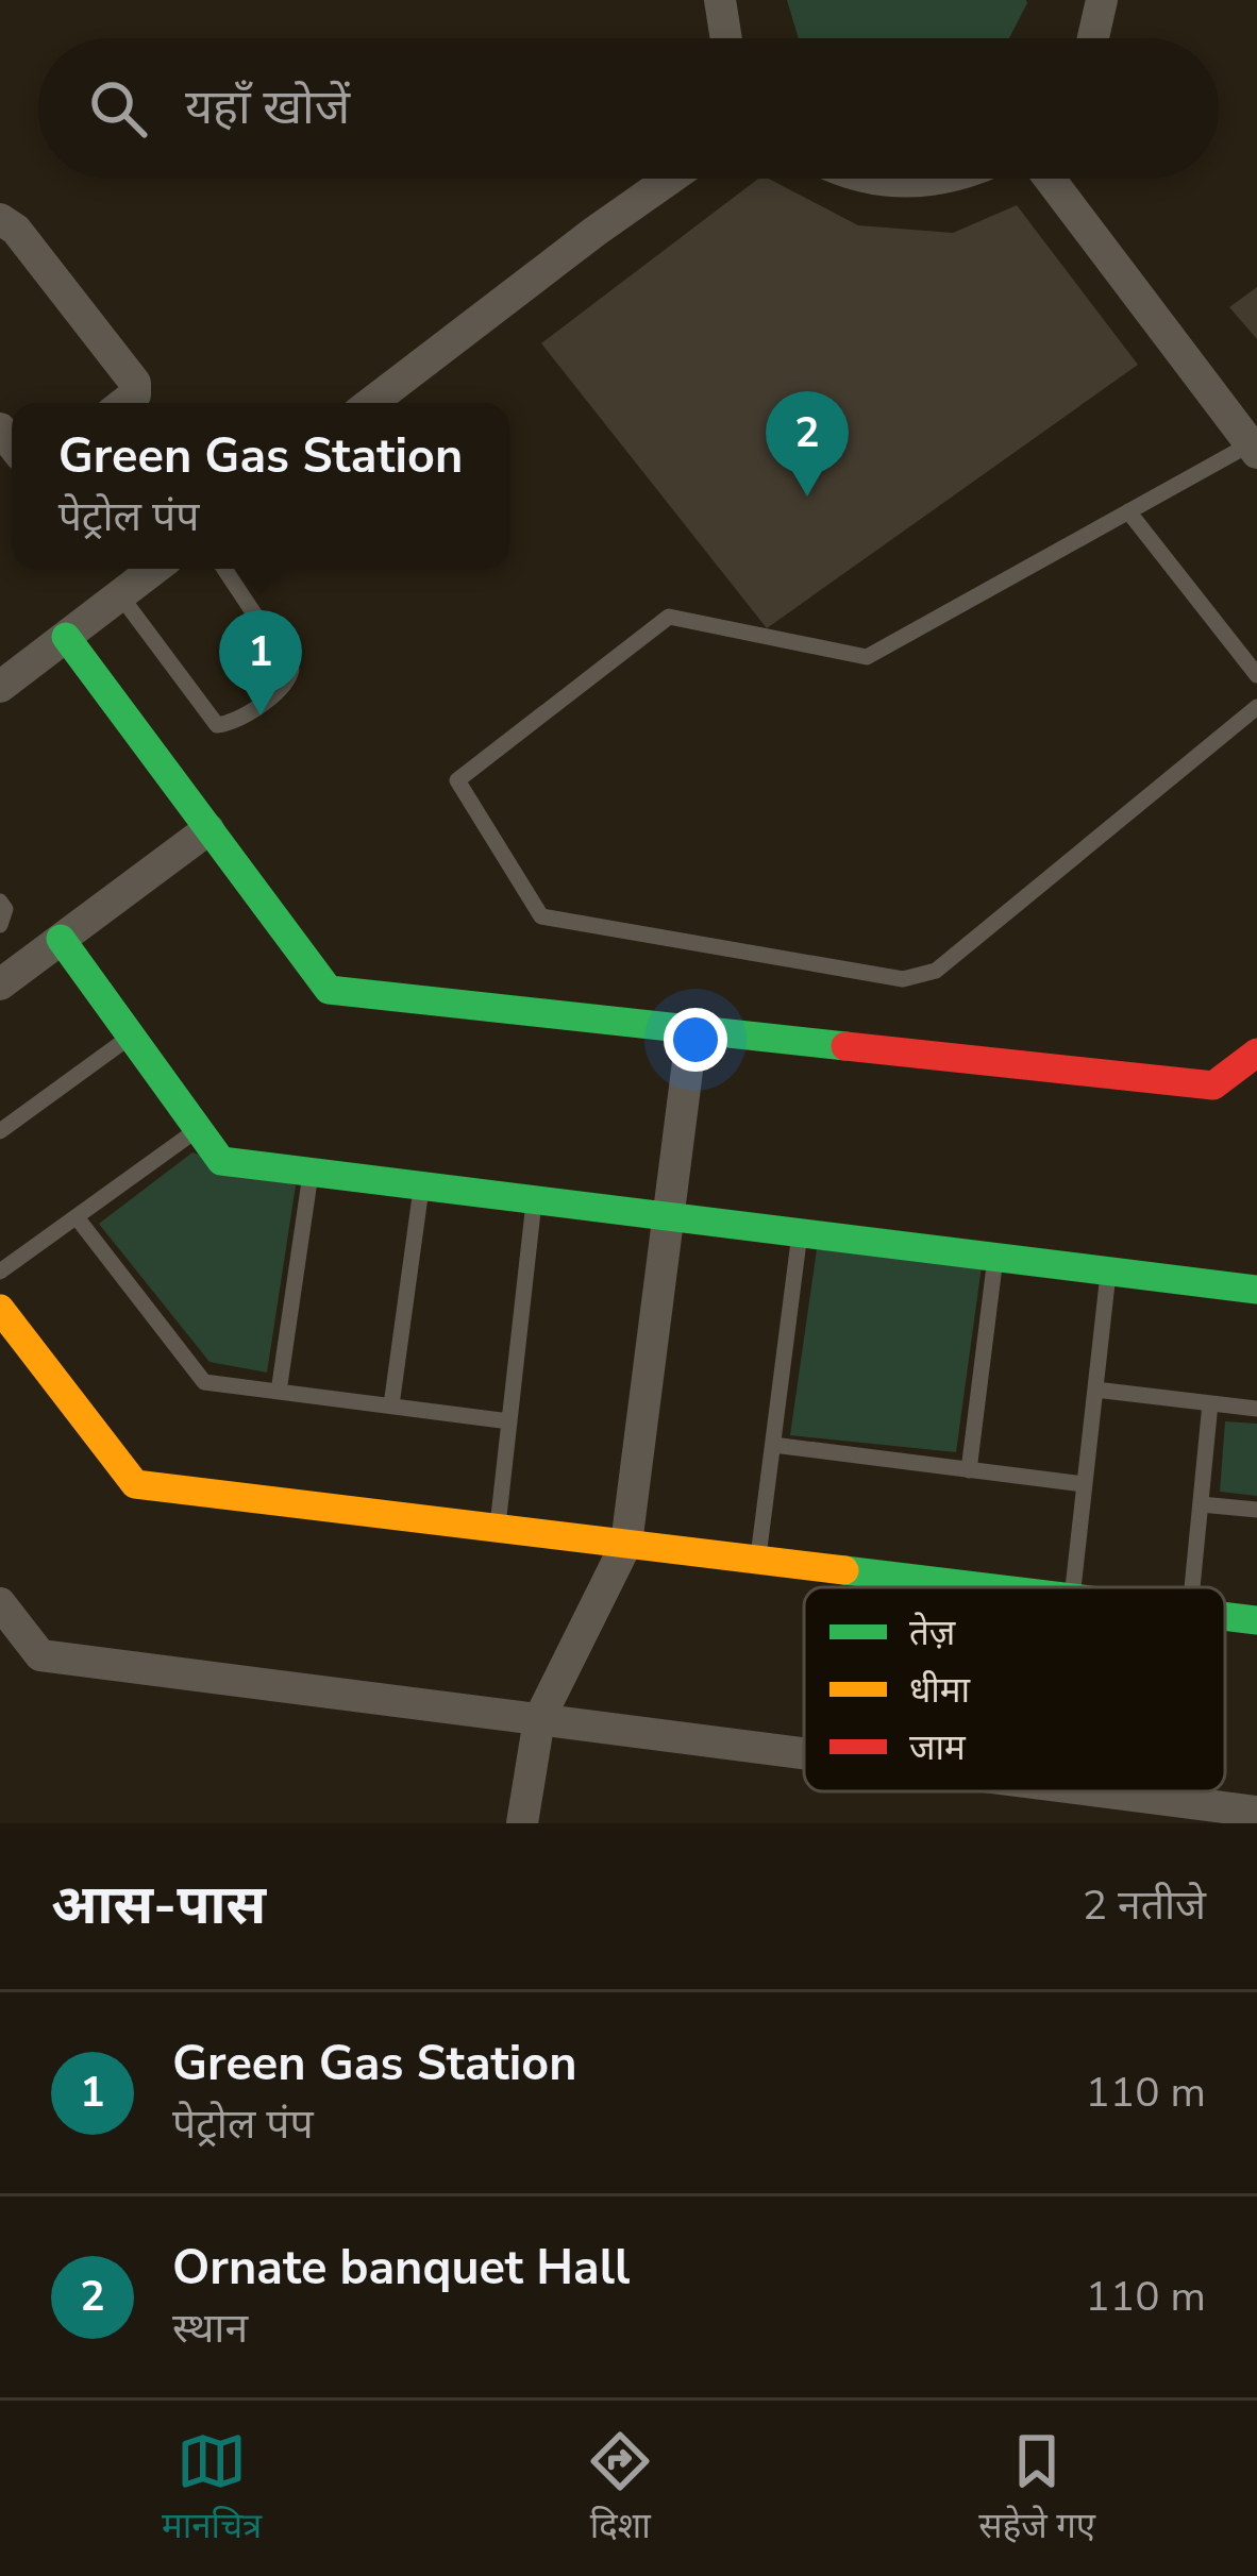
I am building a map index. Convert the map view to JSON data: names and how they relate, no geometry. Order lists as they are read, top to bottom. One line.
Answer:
{"legend":["तेज़","धीमा","जाम"],"page":{"search":"यहाँ खोजें","pins":["2","1"],"popup":["Green Gas Station","पेट्रोल पंप"],"heading":["आस-पास","2 नतीजे"],"list":[{"mark":"1","name":"Green Gas Station","note":"पेट्रोल पंप","value":"110 m"},{"mark":"2","name":"Ornate banquet Hall","note":"स्थान","value":"110 m"}],"nav":["मानचित्र","दिशा","सहेजे गए"]}}
